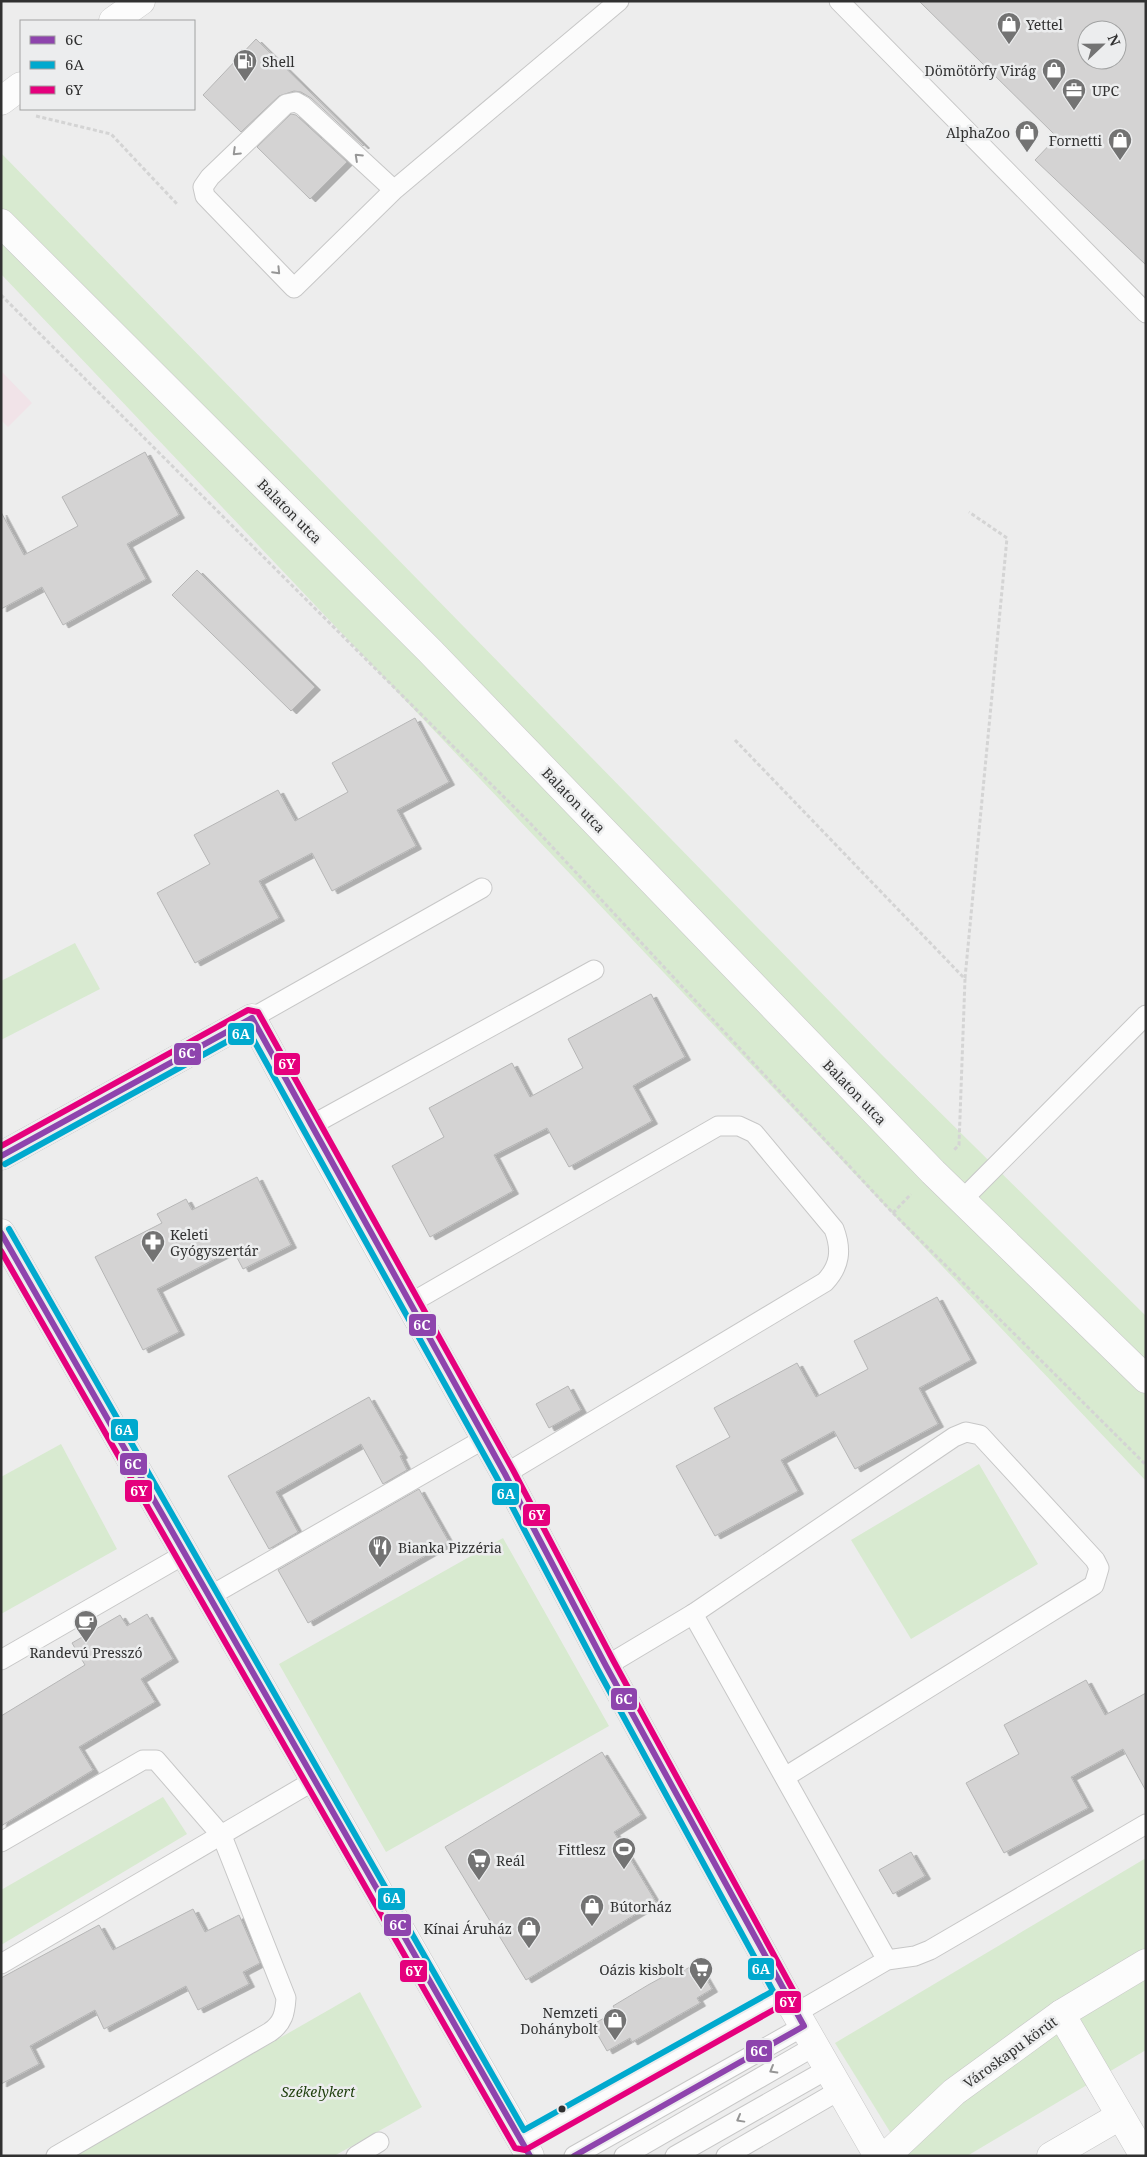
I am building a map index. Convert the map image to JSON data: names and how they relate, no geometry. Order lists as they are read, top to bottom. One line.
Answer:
{"streets":{"street":["Balaton utca","Városkapu körút"]},"parks":["Székelykert"],"places":{"shop":["Yettel","Dömötörfy Virág","AlphaZoo","Fornetti","Bútorház","Kínai Áruház","Nemzeti Dohánybolt"],"fuel station":["Shell"],"office":["UPC"],"pharmacy":["Keleti Gyógyszertár"],"restaurant":["Bianka Pizzéria"],"cafe":["Randevú Presszó"],"sports":["Fittlesz"],"supermarket":["Reál","Oázis kisbolt"]},"lines":["transit line 6Y","transit line 6C","transit line 6A"],"legend":["6C","6A","6Y"],"north":"right"}
